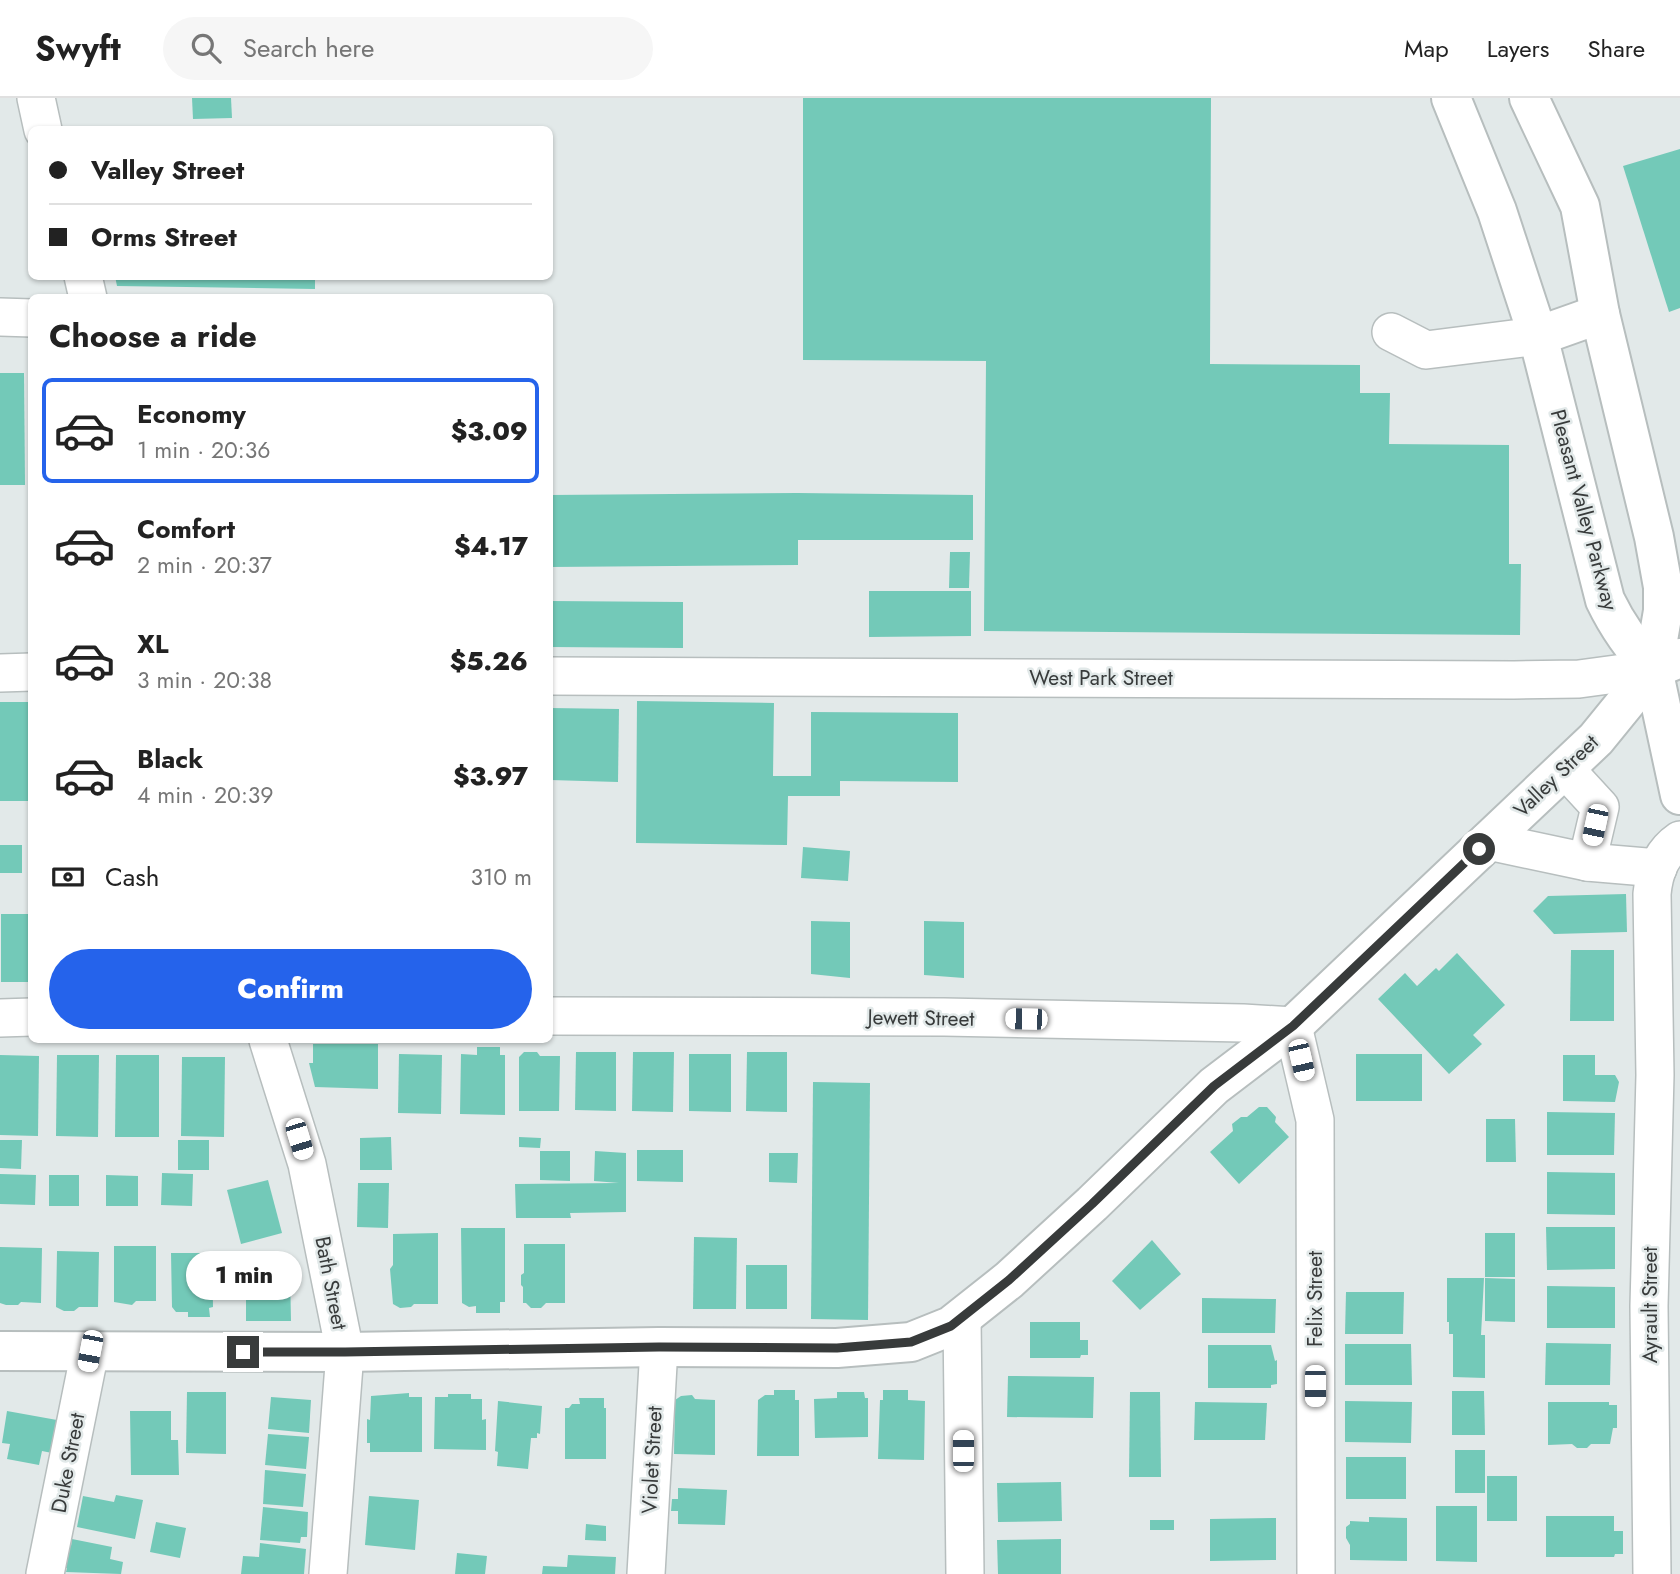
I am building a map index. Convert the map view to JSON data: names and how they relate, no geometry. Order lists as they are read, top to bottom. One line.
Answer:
{"streets":{"main road":["Pleasant Valley Parkway","Valley Street"],"street":["West Park Street","Jewett Street","Bath Street","Felix Street","Ayrault Street","Violet Street","Duke Street"]},"crossings":[["Pleasant Valley Parkway","West Park Street"],["Pleasant Valley Parkway","Valley Street"],["West Park Street","Valley Street"],["Valley Street","Jewett Street"],["Valley Street","Bath Street"],["Valley Street","Felix Street"],["Valley Street","Violet Street"],["Valley Street","Duke Street"],["Jewett Street","Felix Street"]],"page":{"header":"Swyft","search":"Search here","nav":["Map","Layers","Share"],"banner":["Valley Street","Orms Street"],"heading":"Choose a ride","list":[{"name":"Economy","note":"1 min · 20:36","value":"$3.09"},{"name":"Comfort","note":"2 min · 20:37","value":"$4.17"},{"name":"XL","note":"3 min · 20:38","value":"$5.26"},{"name":"Black","note":"4 min · 20:39","value":"$3.97"}],"pay":["Cash","310 m"],"buttons":"Confirm","bubble":"1 min"}}
